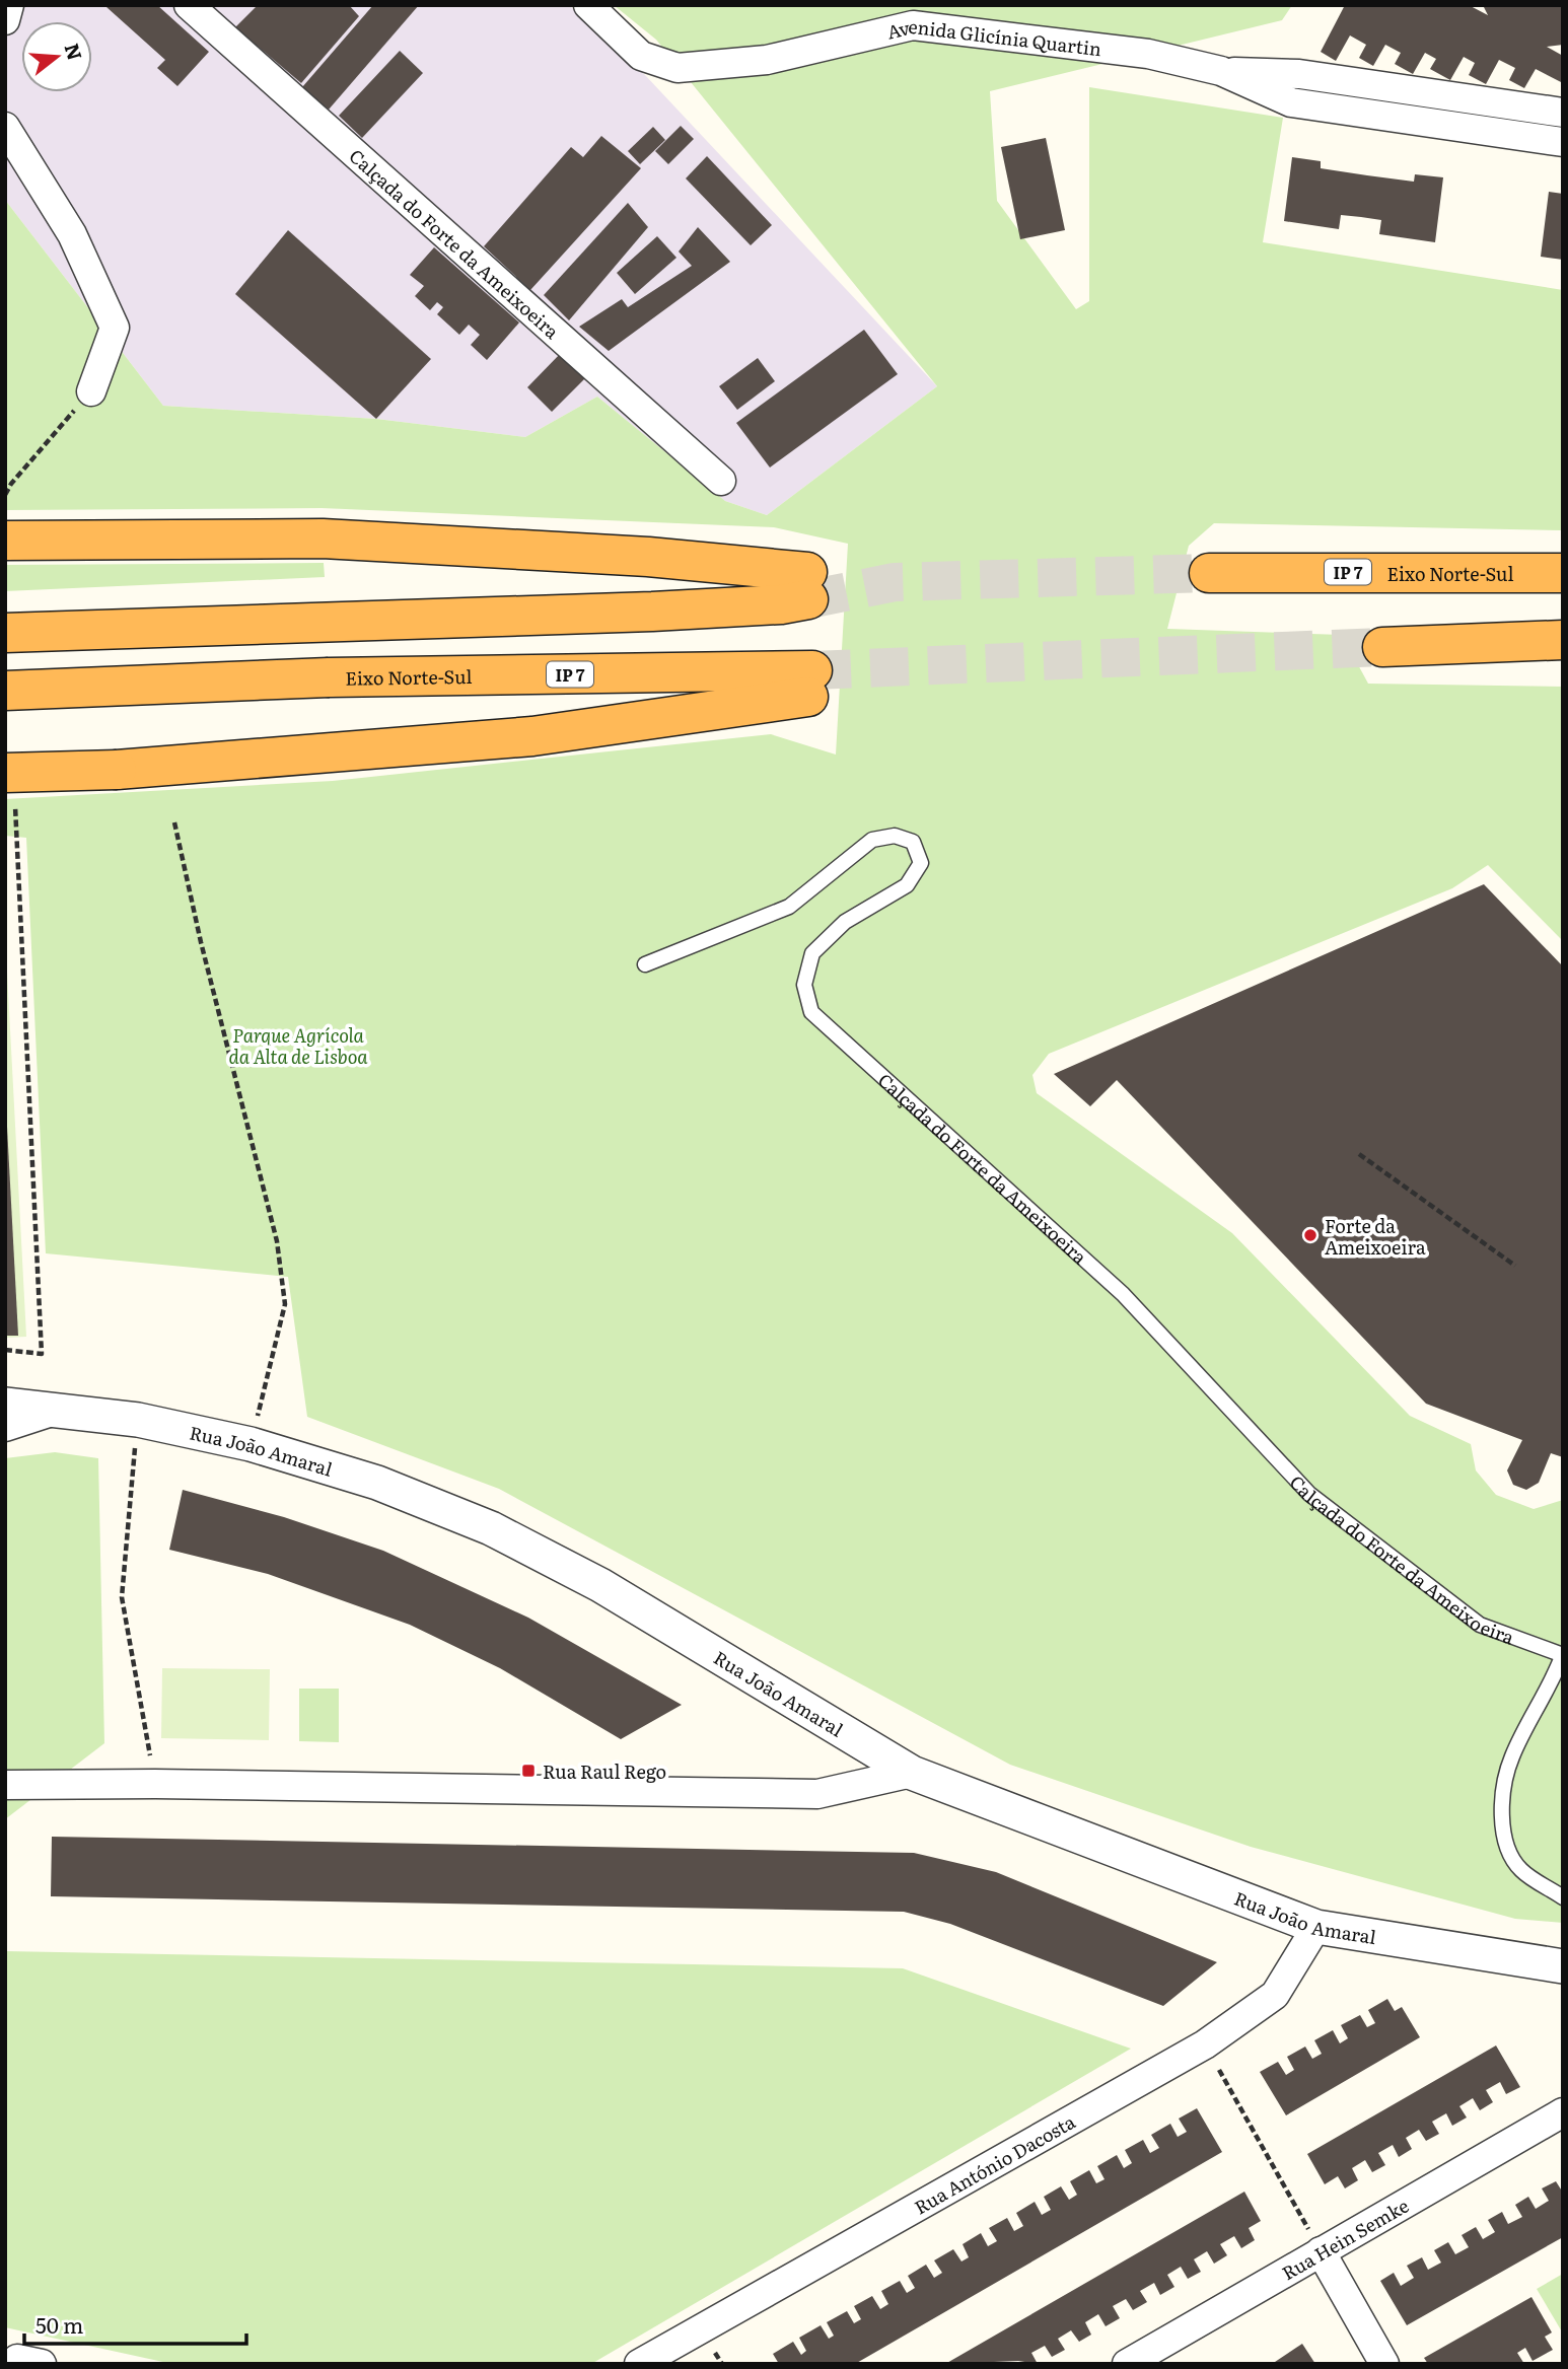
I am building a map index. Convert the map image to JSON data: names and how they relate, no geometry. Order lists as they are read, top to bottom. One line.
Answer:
{"streets":{"highway":["IP 7","Eixo Norte-Sul"],"street":["Avenida Glicínia Quartin","Calçada do Forte da Ameixoeira","Rua João Amaral","Rua António Dacosta","Rua Hein Semke"]},"crossings":[["Rua João Amaral","Rua António Dacosta"]],"parks":["Parque Agrícola da Alta de Lisboa"],"places":{"other":["Forte da Ameixoeira"],"transit":["Rua Raul Rego"]},"scale_bar":"50 m","north":"right"}
